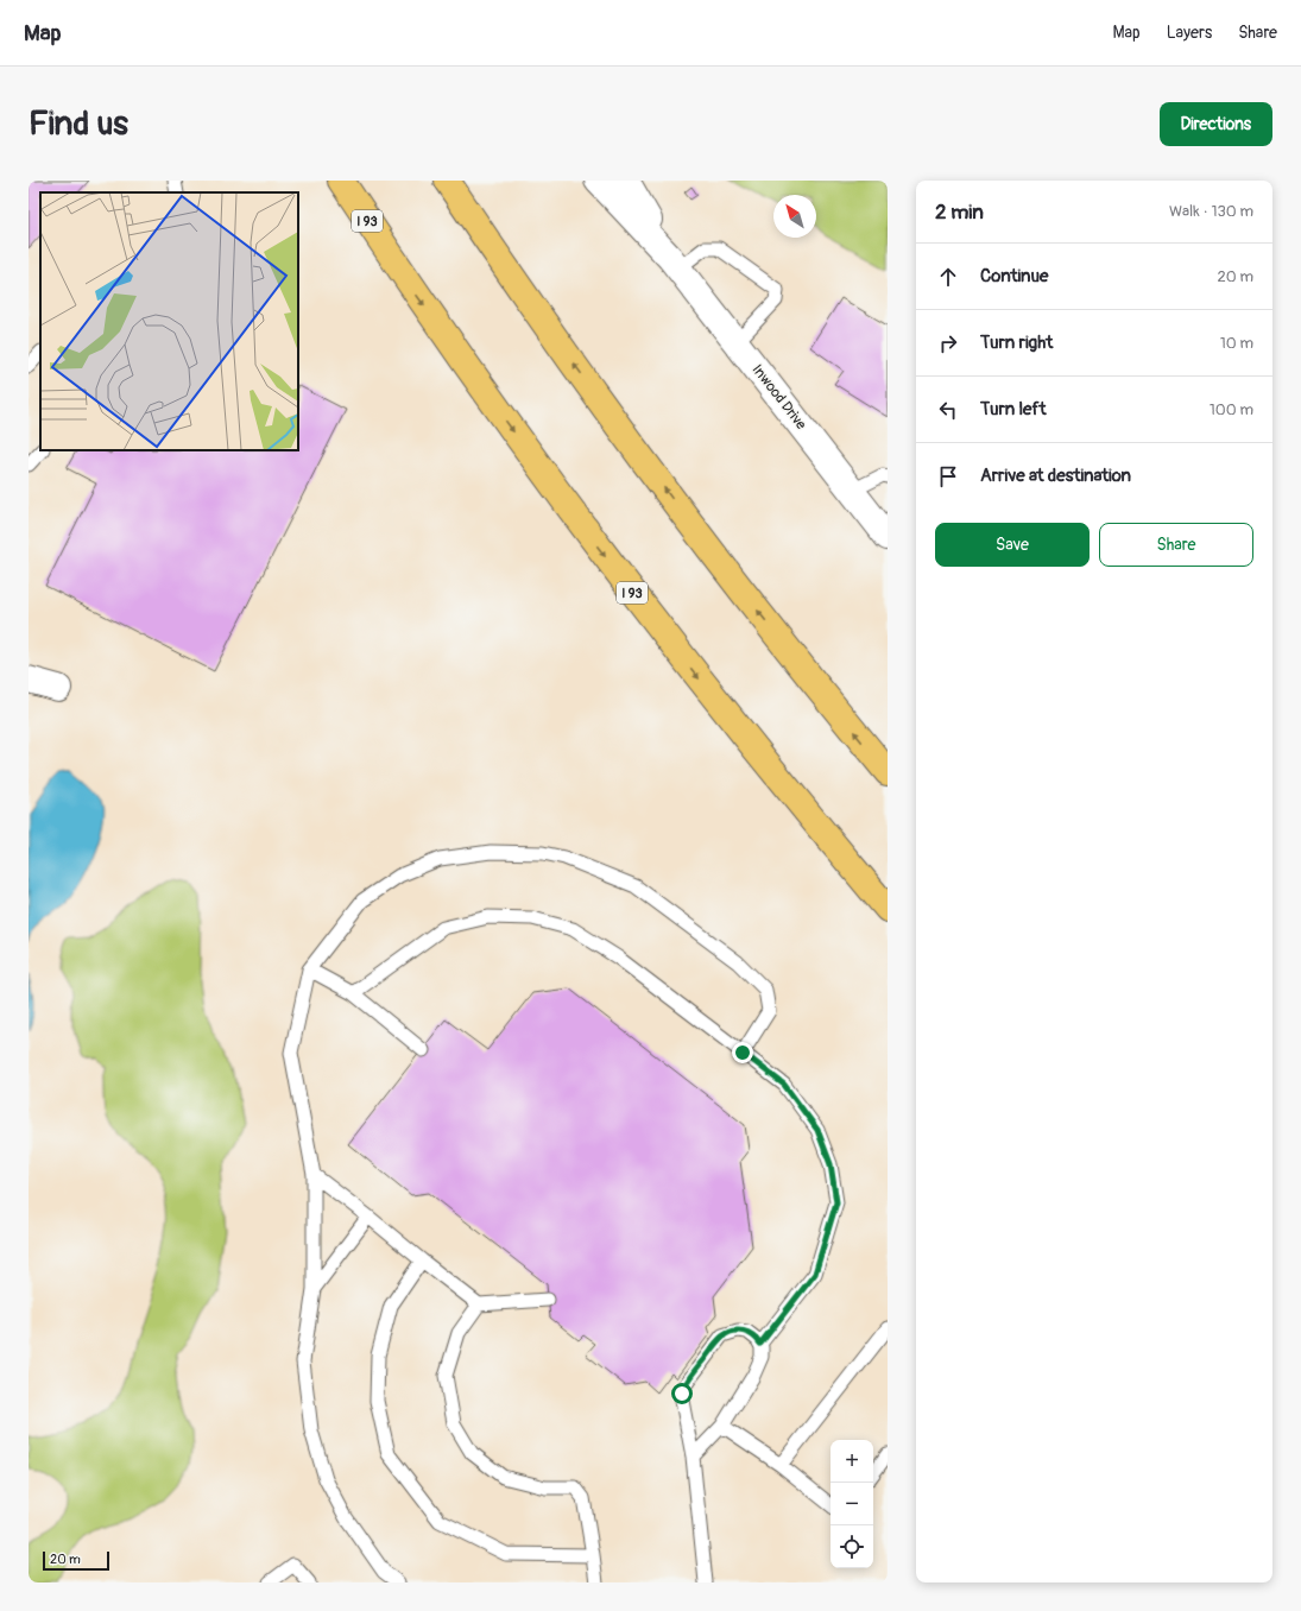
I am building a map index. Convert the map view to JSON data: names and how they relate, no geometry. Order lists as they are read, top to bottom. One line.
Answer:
{"streets":{"highway":["I 93"],"street":["Inwood Drive"]},"scale_bar":"20 m","north":"top left","page":{"header":"Map","nav":["Map","Layers","Share"],"buttons":["Directions",["Save","Share"]],"title":"Find us","heading":["2 min","Walk · 130 m"],"list":[["Continue","20 m"],["Turn right","10 m"],["Turn left","100 m"],"Arrive at destination"],"map_buttons":["+","−"],"scale":"20 m"}}
